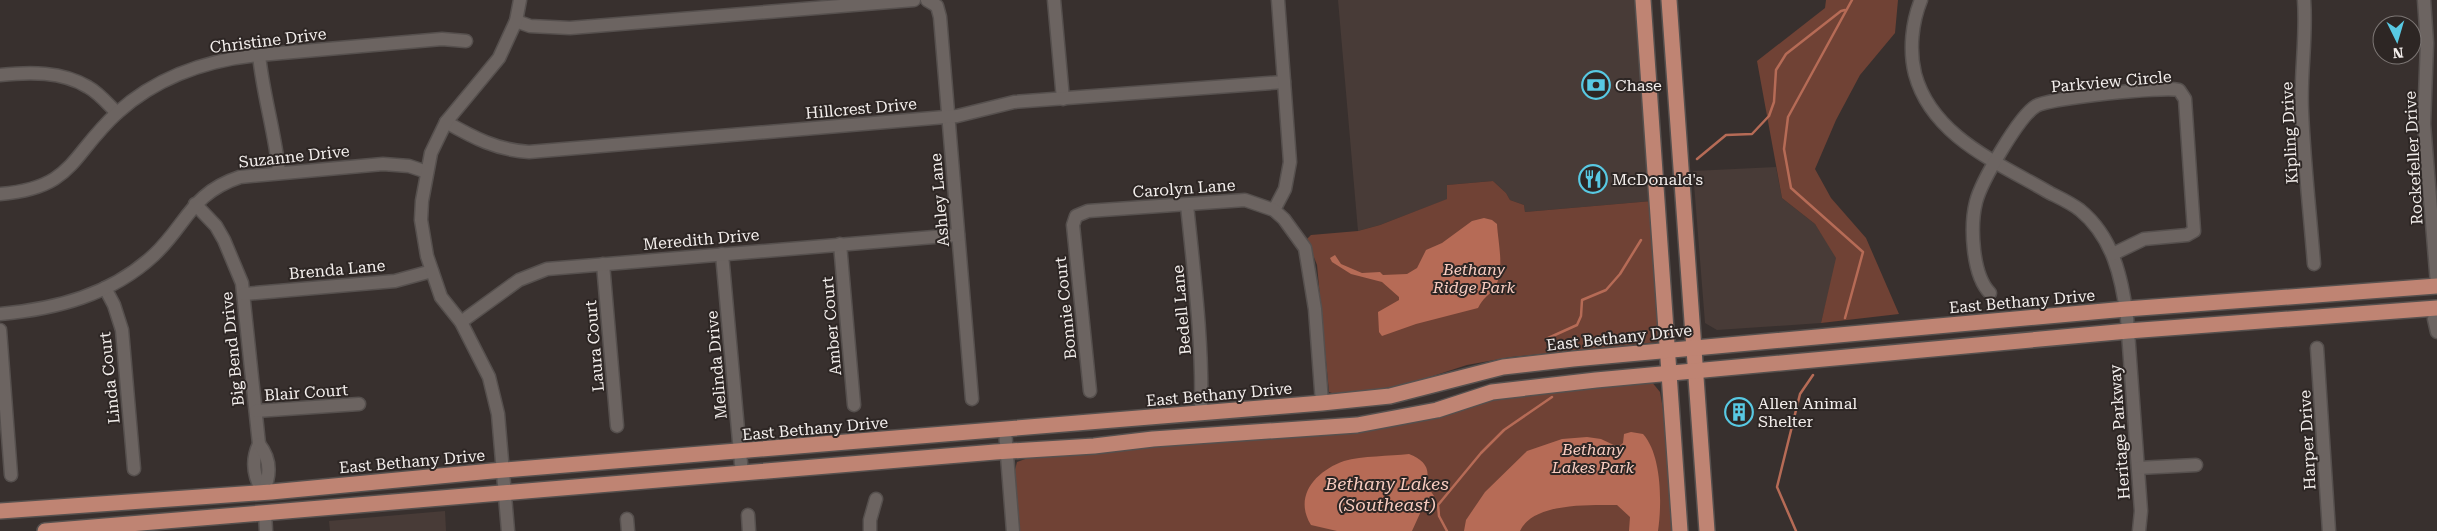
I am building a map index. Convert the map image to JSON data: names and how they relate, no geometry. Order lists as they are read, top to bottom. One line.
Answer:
{"streets":{"main road":["East Bethany Drive"],"street":["Christine Drive","Parkview Circle","Hillcrest Drive","Kipling Drive","Suzanne Drive","Rockefeller Drive","Carolyn Lane","Ashley Lane","Meredith Drive","Brenda Lane","Bonnie Court","Bedell Lane","Amber Court","Laura Court","Big Bend Drive","Melinda Drive","Linda Court","Blair Court","Heritage Parkway","Harper Drive"]},"crossings":[["Parkview Circle","Heritage Parkway"],["Hillcrest Drive","Ashley Lane"],["Suzanne Drive","Big Bend Drive"],["Suzanne Drive","Linda Court"],["Rockefeller Drive","East Bethany Drive"],["Carolyn Lane","East Bethany Drive"],["Carolyn Lane","Bonnie Court"],["Carolyn Lane","Bedell Lane"],["Ashley Lane","Meredith Drive"],["Meredith Drive","Amber Court"],["Meredith Drive","Laura Court"],["Meredith Drive","Melinda Drive"],["Brenda Lane","Big Bend Drive"],["East Bethany Drive","Bedell Lane"],["East Bethany Drive","Big Bend Drive"],["East Bethany Drive","Melinda Drive"],["East Bethany Drive","Heritage Parkway"],["Big Bend Drive","Blair Court"]],"water":["Bethany Lakes (Southeast)"],"parks":["Bethany Ridge Park","Bethany Lakes Park"],"places":{"bank":["Chase"],"restaurant":["McDonald's"],"building":["Allen Animal Shelter"]},"north":"bottom"}
